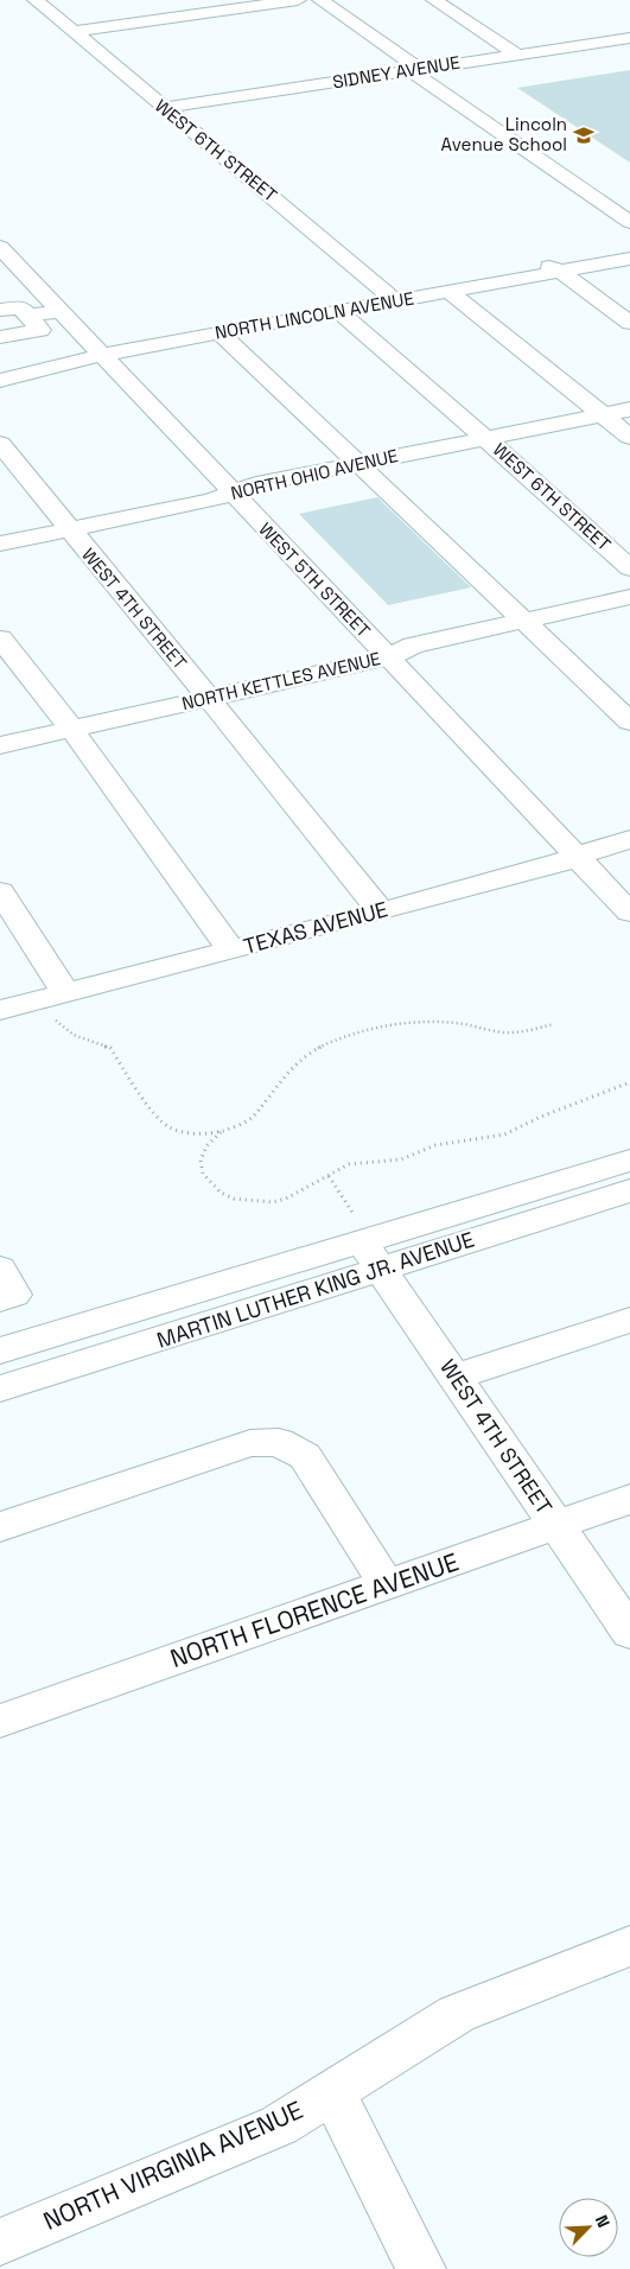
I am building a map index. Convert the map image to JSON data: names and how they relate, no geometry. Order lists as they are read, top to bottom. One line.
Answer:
{"streets":{"street":["SIDNEY AVENUE","WEST 6TH STREET","NORTH LINCOLN AVENUE","NORTH OHIO AVENUE","WEST 5TH STREET","WEST 4TH STREET","NORTH KETTLES AVENUE","TEXAS AVENUE","MARTIN LUTHER KING JR. AVENUE","NORTH FLORENCE AVENUE","NORTH VIRGINIA AVENUE"]},"crossings":[["SIDNEY AVENUE","WEST 6TH STREET"],["WEST 6TH STREET","NORTH LINCOLN AVENUE"],["WEST 6TH STREET","NORTH OHIO AVENUE"],["NORTH LINCOLN AVENUE","WEST 5TH STREET"],["NORTH OHIO AVENUE","WEST 5TH STREET"],["NORTH OHIO AVENUE","WEST 4TH STREET"],["WEST 5TH STREET","NORTH KETTLES AVENUE"],["WEST 5TH STREET","TEXAS AVENUE"],["WEST 4TH STREET","NORTH KETTLES AVENUE"],["WEST 4TH STREET","TEXAS AVENUE"],["WEST 4TH STREET","MARTIN LUTHER KING JR. AVENUE"],["WEST 4TH STREET","NORTH FLORENCE AVENUE"]],"places":{"school or university":["Lincoln Avenue School"]},"north":"top right"}
